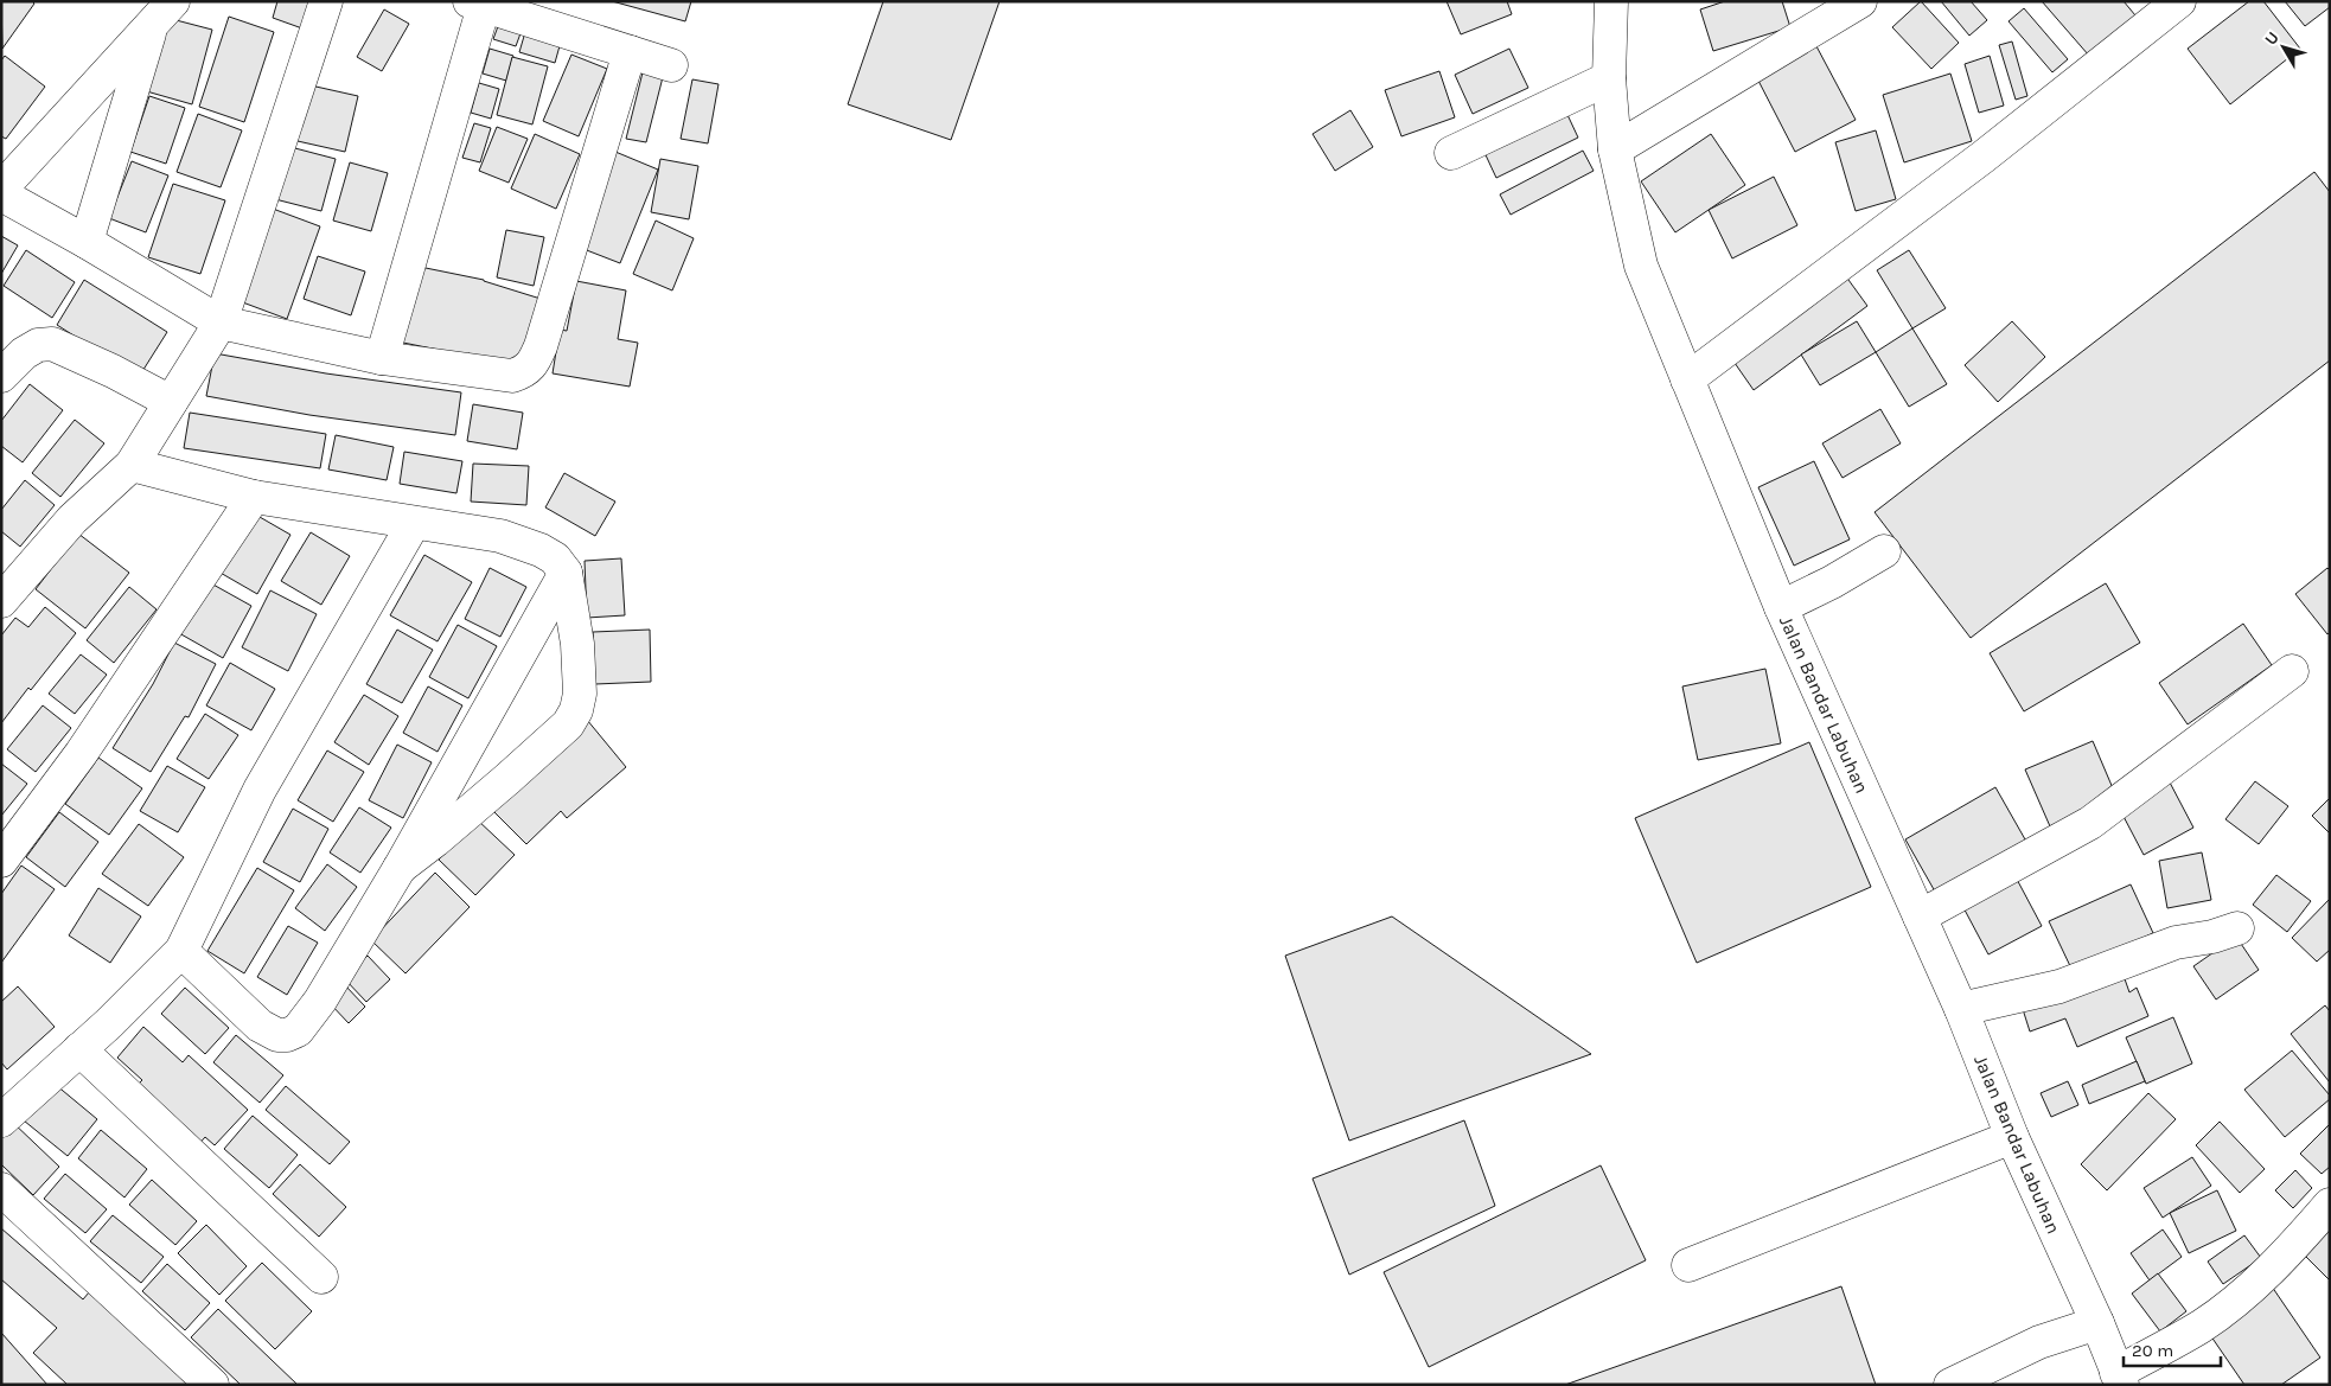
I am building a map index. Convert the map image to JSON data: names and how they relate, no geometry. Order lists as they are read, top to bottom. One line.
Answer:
{"streets":{"street":["Jalan Bandar Labuhan"]},"scale_bar":"20 m","north":"top left"}
